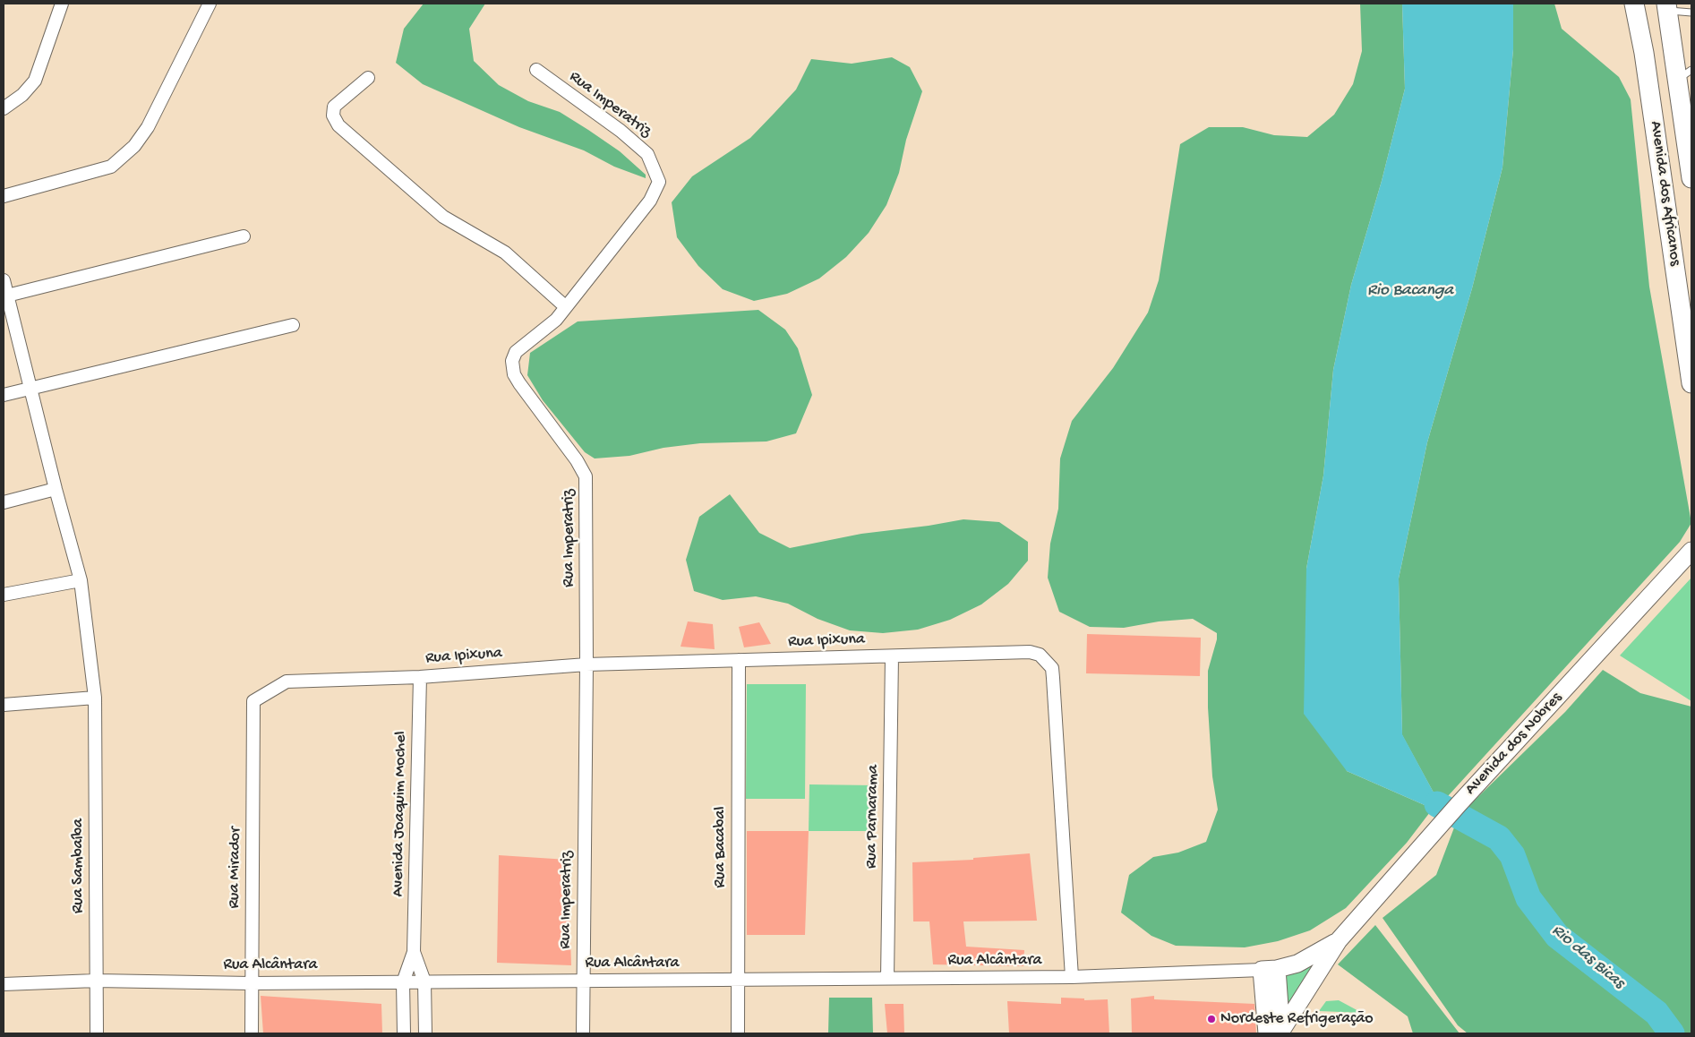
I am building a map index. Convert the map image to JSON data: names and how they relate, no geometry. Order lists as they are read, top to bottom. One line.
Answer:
{"streets":{"main road":["Avenida dos Africanos","Avenida dos Nobres"],"street":["Rua Imperatriz","Rua Ipixuna","Avenida Joaquim Mochel","Rua Parnarama","Rua Bacabal","Rua Sambaíba","Rua Mirador","Rua Alcântara"]},"crossings":[["Rua Imperatriz","Rua Ipixuna"],["Rua Imperatriz","Rua Alcântara"],["Rua Ipixuna","Avenida Joaquim Mochel"],["Rua Ipixuna","Rua Parnarama"],["Rua Ipixuna","Rua Bacabal"],["Rua Ipixuna","Rua Mirador"],["Rua Ipixuna","Rua Alcântara"],["Avenida dos Nobres","Rua Alcântara"],["Avenida Joaquim Mochel","Rua Alcântara"],["Rua Parnarama","Rua Alcântara"],["Rua Bacabal","Rua Alcântara"],["Rua Sambaíba","Rua Alcântara"],["Rua Mirador","Rua Alcântara"]],"water":["Rio Bacanga","Rio das Bicas"],"places":["Nordeste Refrigeração"]}
